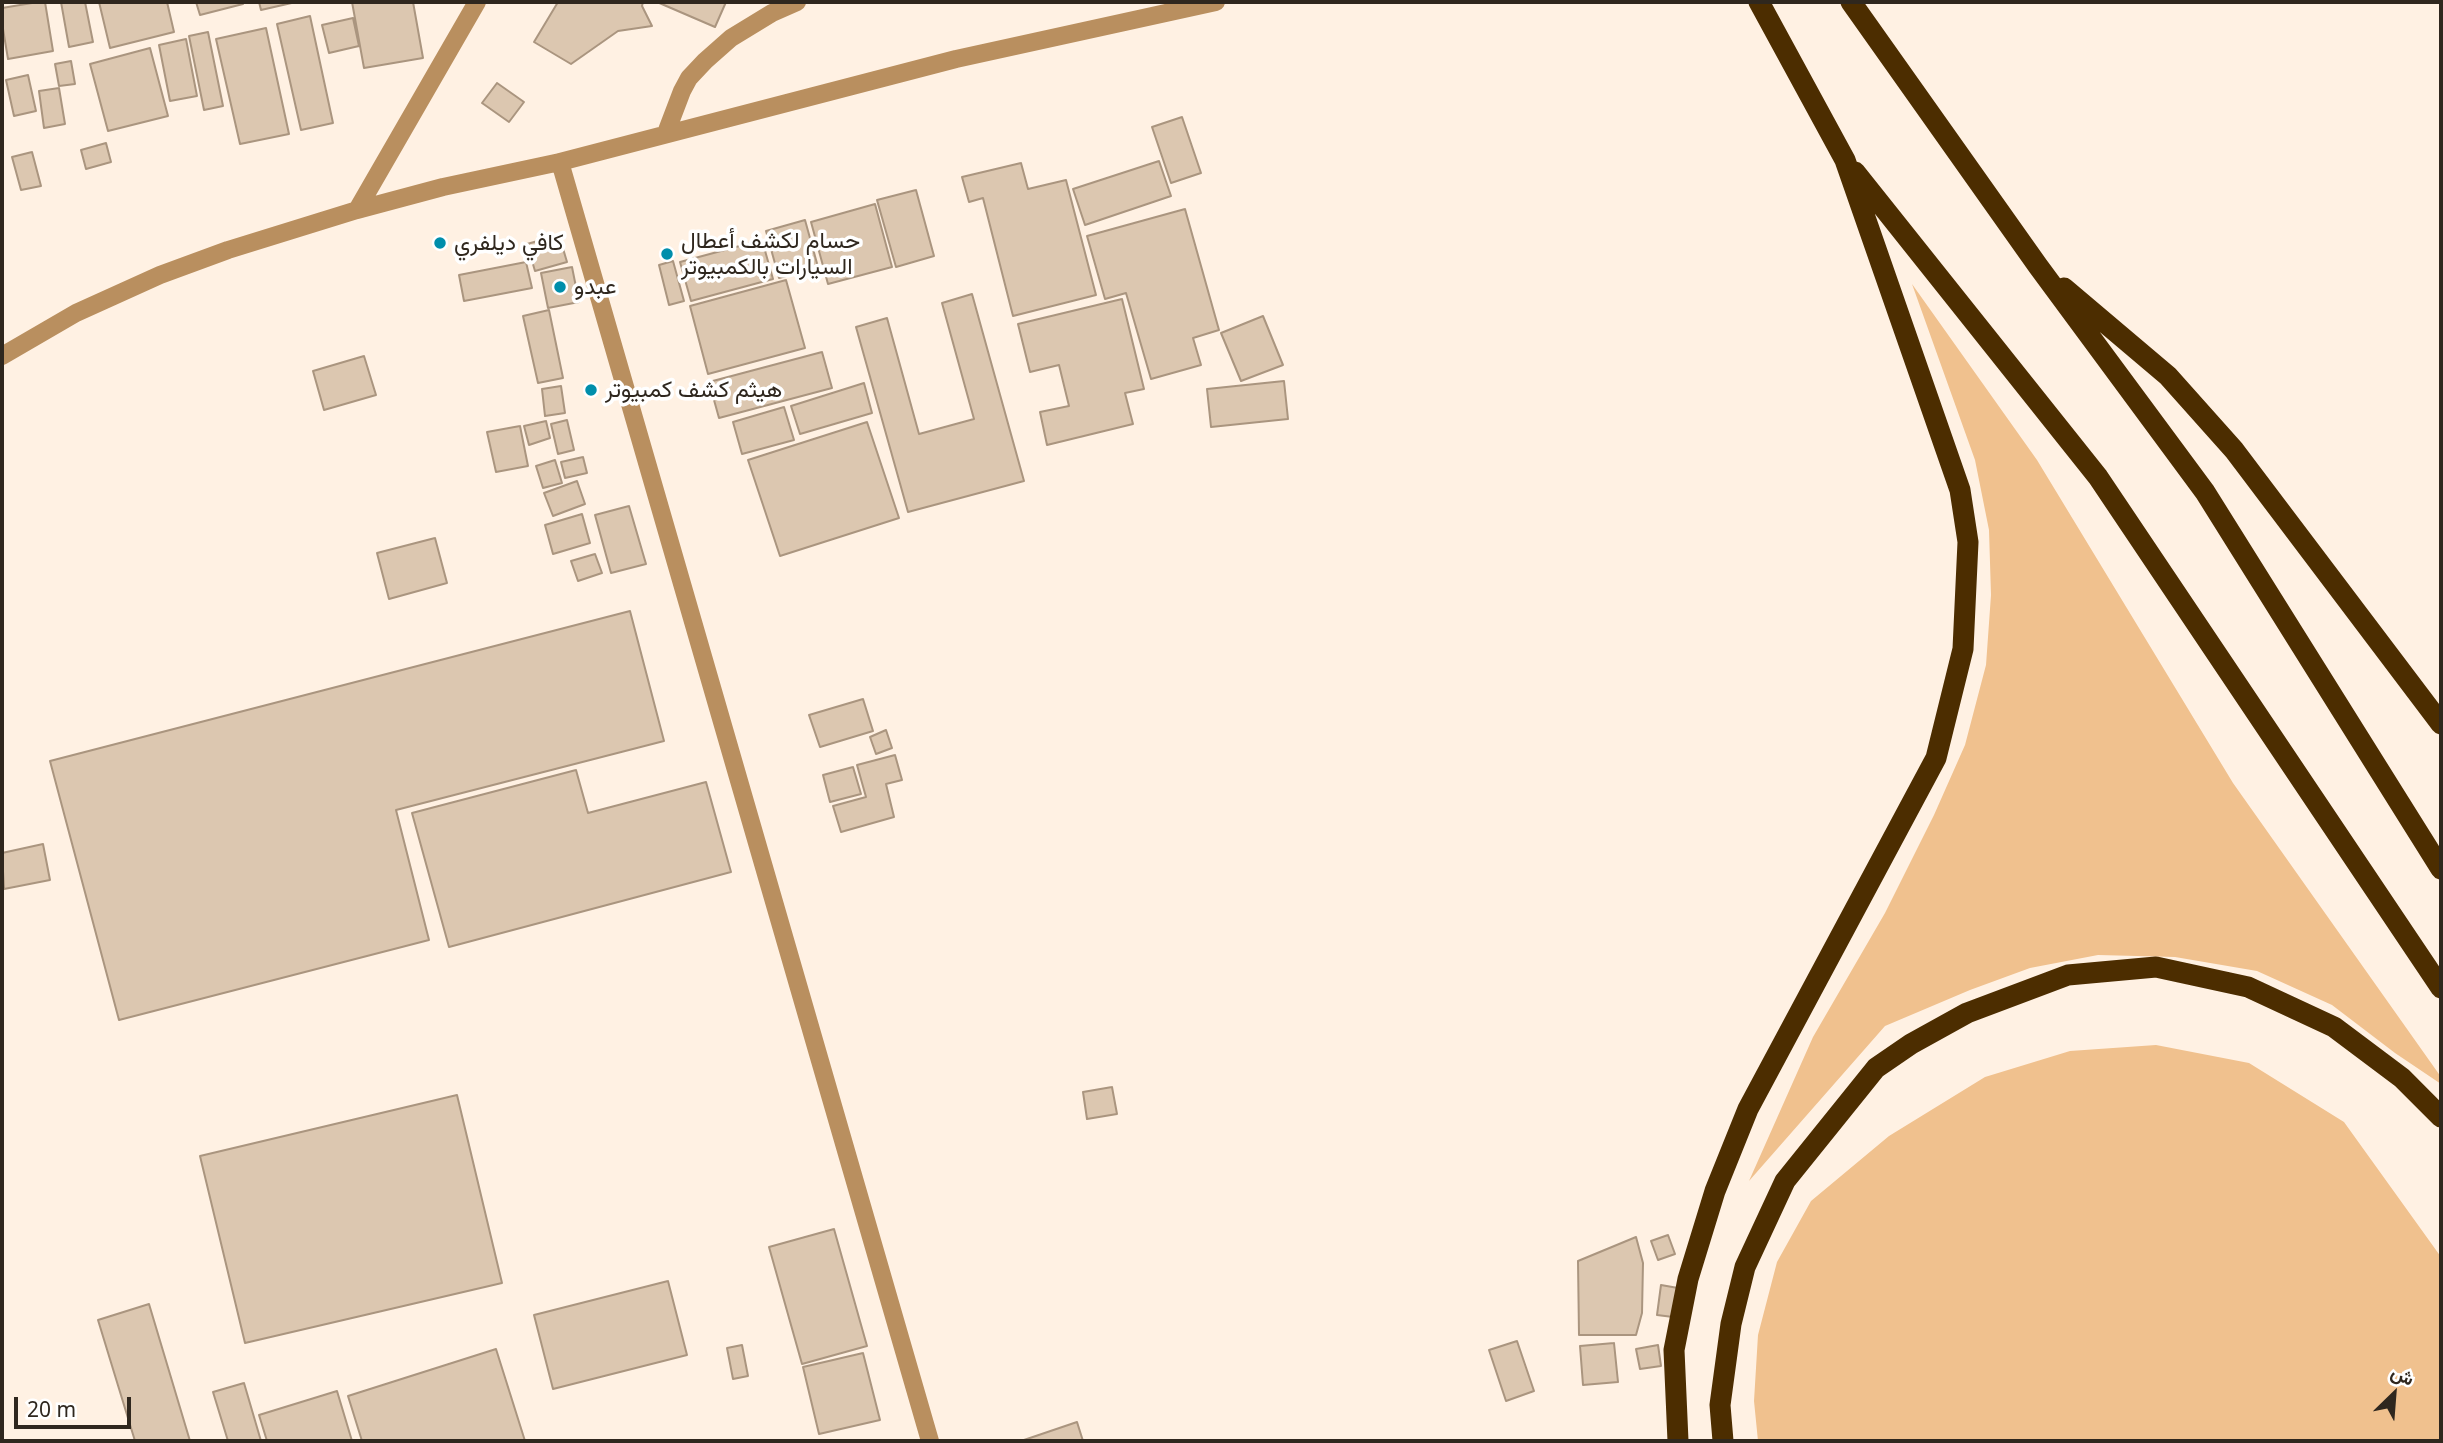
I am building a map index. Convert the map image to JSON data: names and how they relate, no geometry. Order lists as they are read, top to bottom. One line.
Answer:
{"places":["كافي ديلفري","حسام لكشف أعطال السيارات بالكمبيوتر","عبدو","هيثم كشف كمبيوتر"],"scale_bar":"20 m","north":"top right"}
